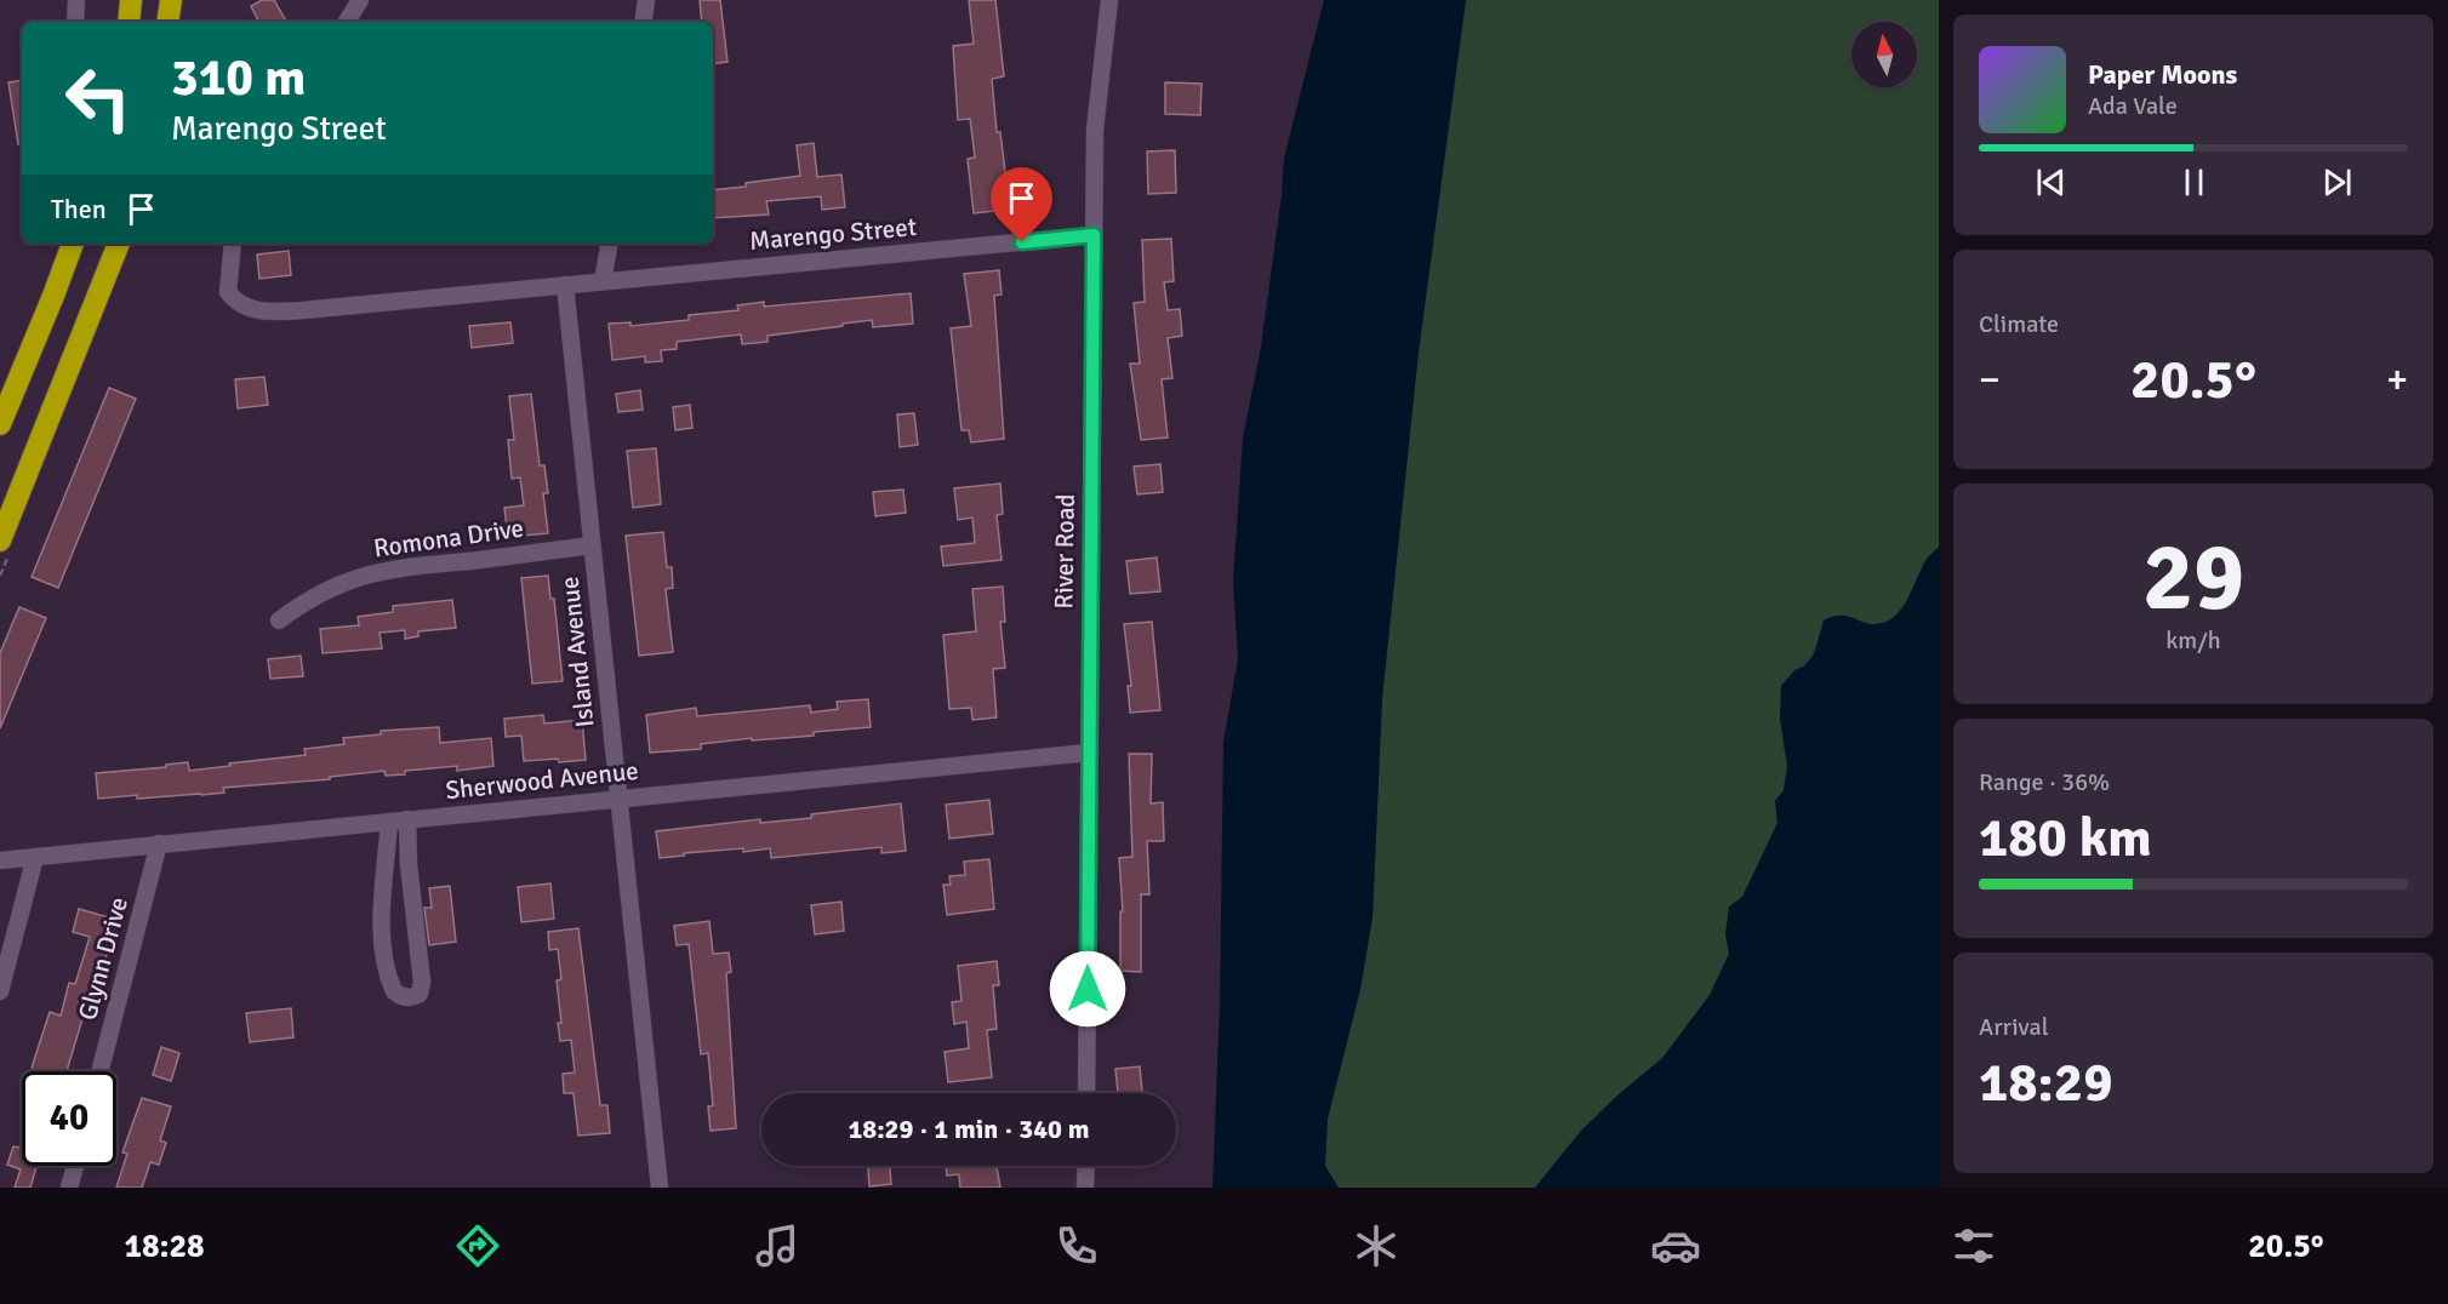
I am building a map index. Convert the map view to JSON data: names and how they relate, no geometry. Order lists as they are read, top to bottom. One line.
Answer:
{"streets":{"street":["Marengo Street","Romona Drive","River Road","Island Avenue","Sherwood Avenue","Glynn Drive"]},"crossings":[["Marengo Street","River Road"],["Marengo Street","Island Avenue"],["Romona Drive","Island Avenue"],["River Road","Sherwood Avenue"],["Island Avenue","Sherwood Avenue"],["Sherwood Avenue","Glynn Drive"]],"north":"top","page":{"turn":["310 m","Marengo Street"],"song":["Paper Moons","Ada Vale"],"then":"Then","tile":["Climate",["29","km/h"],["Range · 36%","180 km"],["Arrival","18:29"]],"heat":["−","20.5°","+"],"limit":"40","trip":"18:29 · 1 min · 340 m","tabs":["18:28","20.5°"]}}
